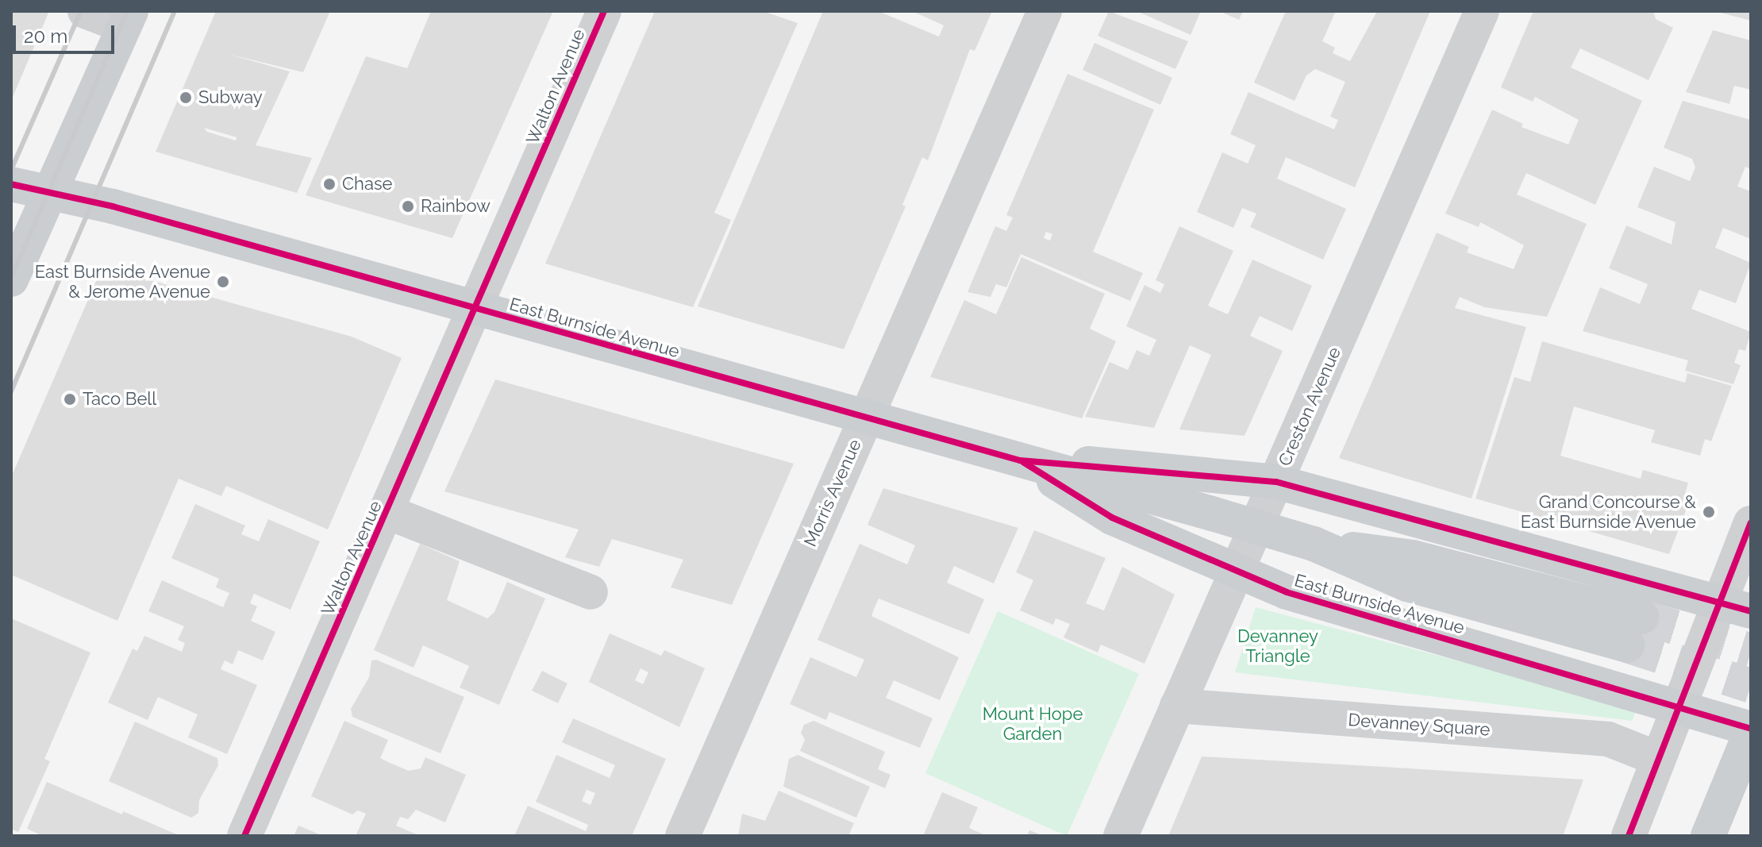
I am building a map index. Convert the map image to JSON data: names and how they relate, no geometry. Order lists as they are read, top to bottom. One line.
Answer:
{"streets":{"main road":["East Burnside Avenue"],"street":["Walton Avenue","Creston Avenue","Morris Avenue","Devanney Square"]},"crossings":[["Walton Avenue","East Burnside Avenue"],["East Burnside Avenue","Creston Avenue"],["East Burnside Avenue","Morris Avenue"],["Creston Avenue","Devanney Square"]],"parks":["Devanney Triangle","Mount Hope Garden"],"places":["Subway","Chase","Rainbow","East Burnside Avenue & Jerome Avenue","Taco Bell","Grand Concourse & East Burnside Avenue"],"scale_bar":"20 m"}
